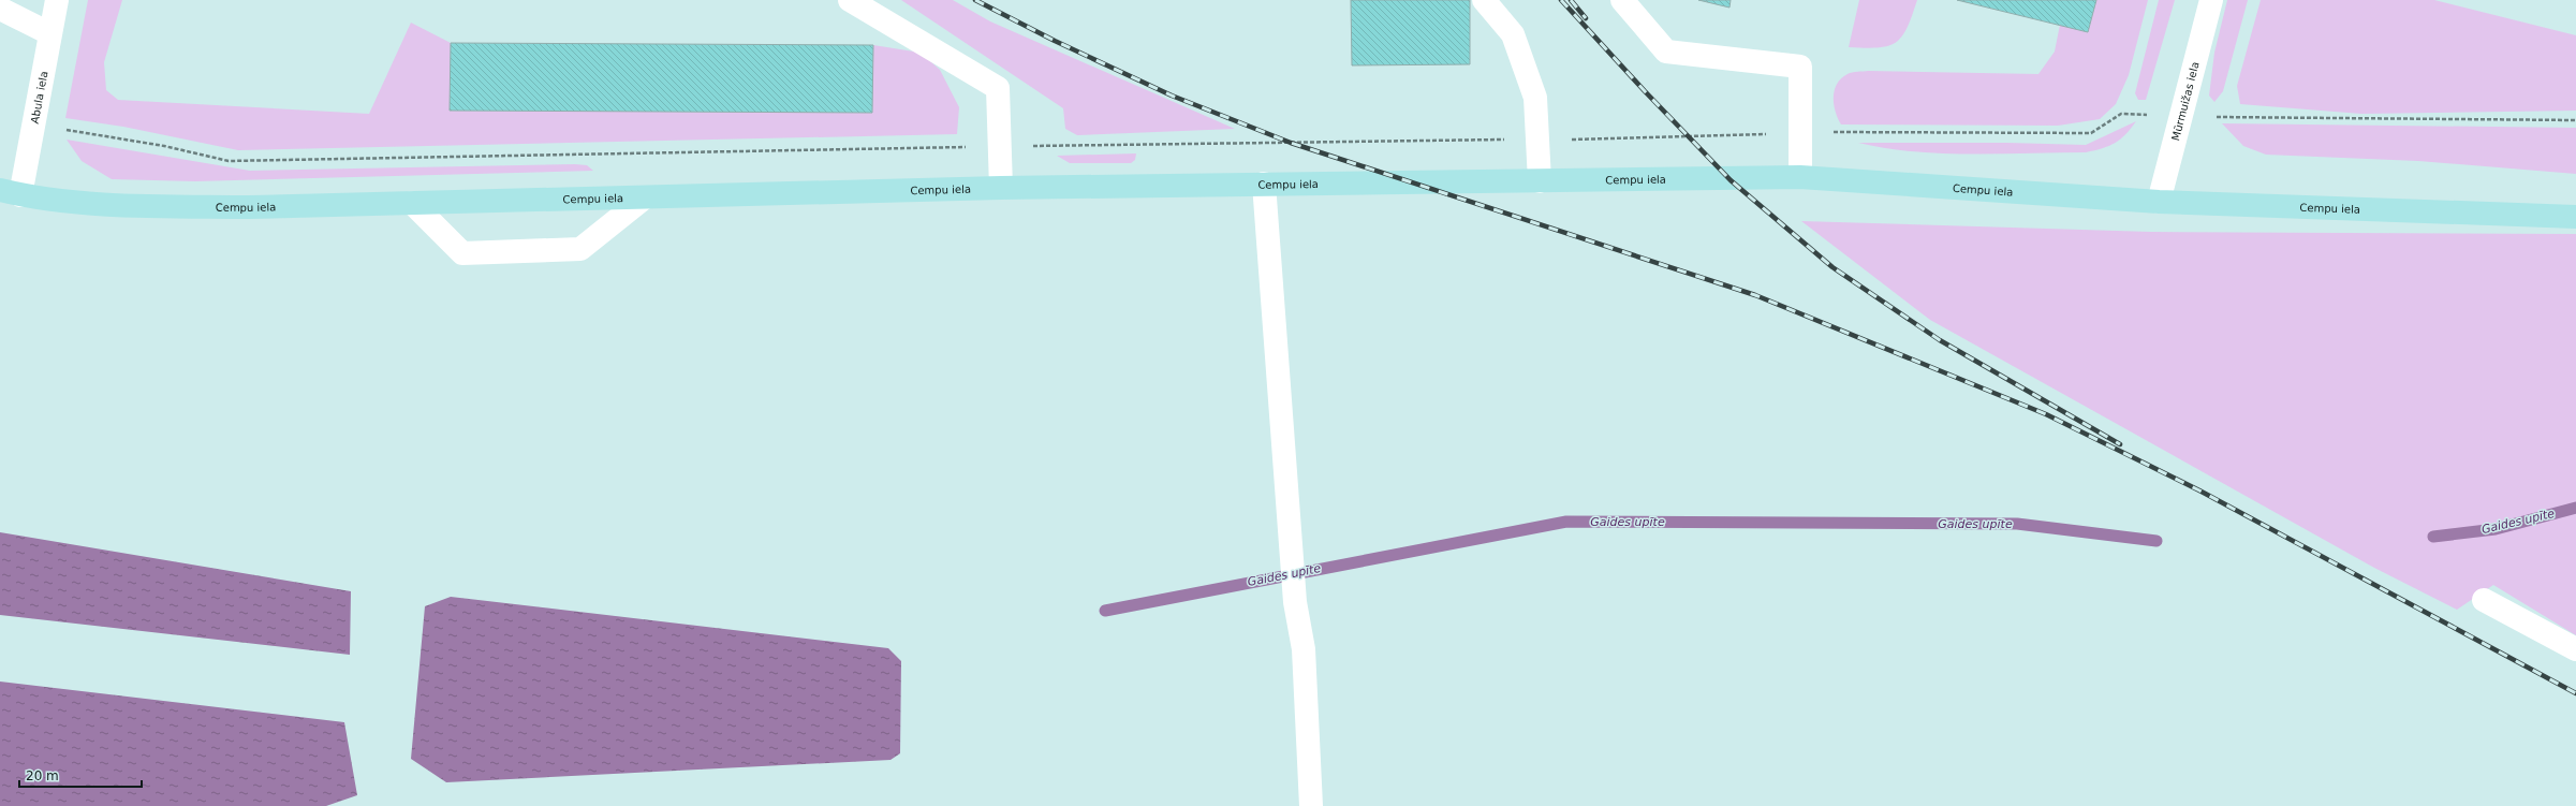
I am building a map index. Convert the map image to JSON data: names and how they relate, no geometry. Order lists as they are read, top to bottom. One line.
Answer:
{"streets":{"main road":["Cempu iela"],"street":["Abula iela","Mūrmuižas iela"]},"crossings":[["Abula iela","Cempu iela"],["Mūrmuižas iela","Cempu iela"]],"water":["Gaides upīte"],"scale_bar":"20 m"}
